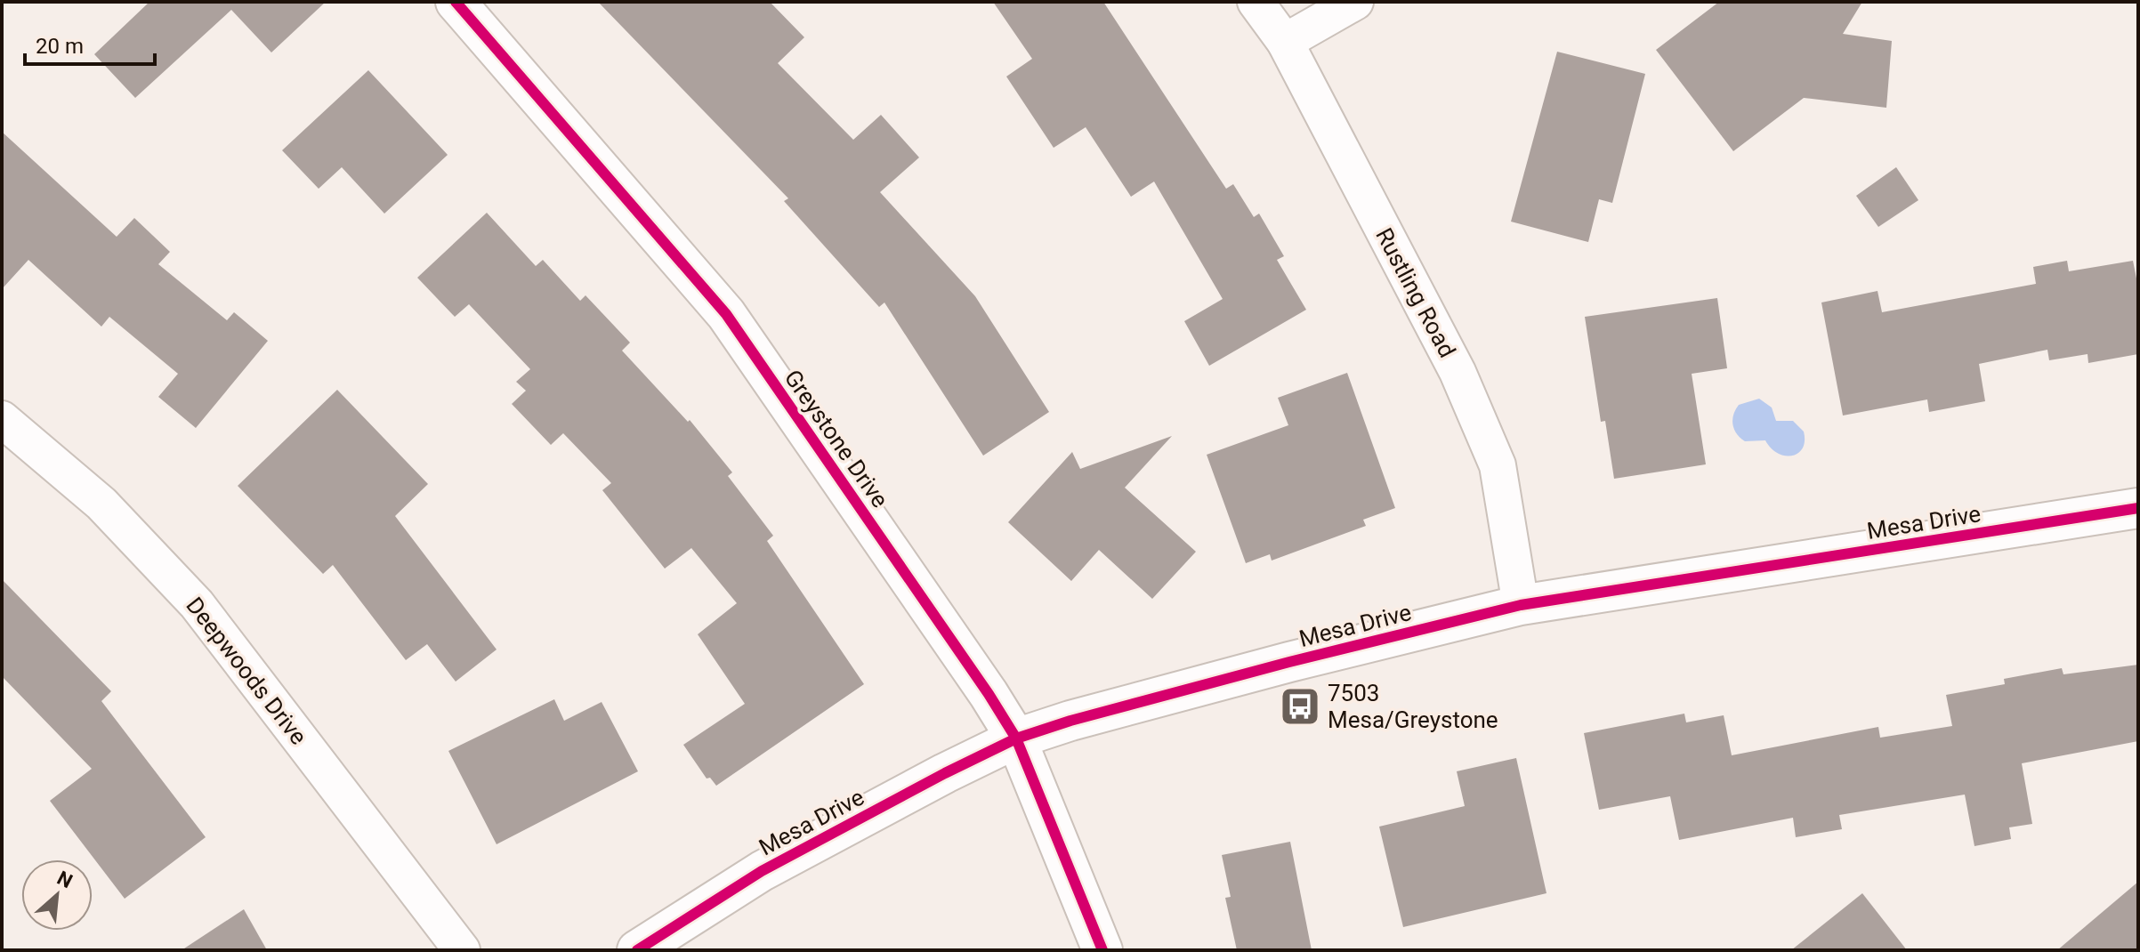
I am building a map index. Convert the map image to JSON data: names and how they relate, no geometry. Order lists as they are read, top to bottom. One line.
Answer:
{"streets":{"street":["Rustling Road","Greystone Drive","Mesa Drive","Deepwoods Drive"]},"crossings":[["Rustling Road","Mesa Drive"],["Greystone Drive","Mesa Drive"]],"places":{"bus stop":["7503 Mesa/Greystone"]},"scale_bar":"20 m","north":"top right"}
